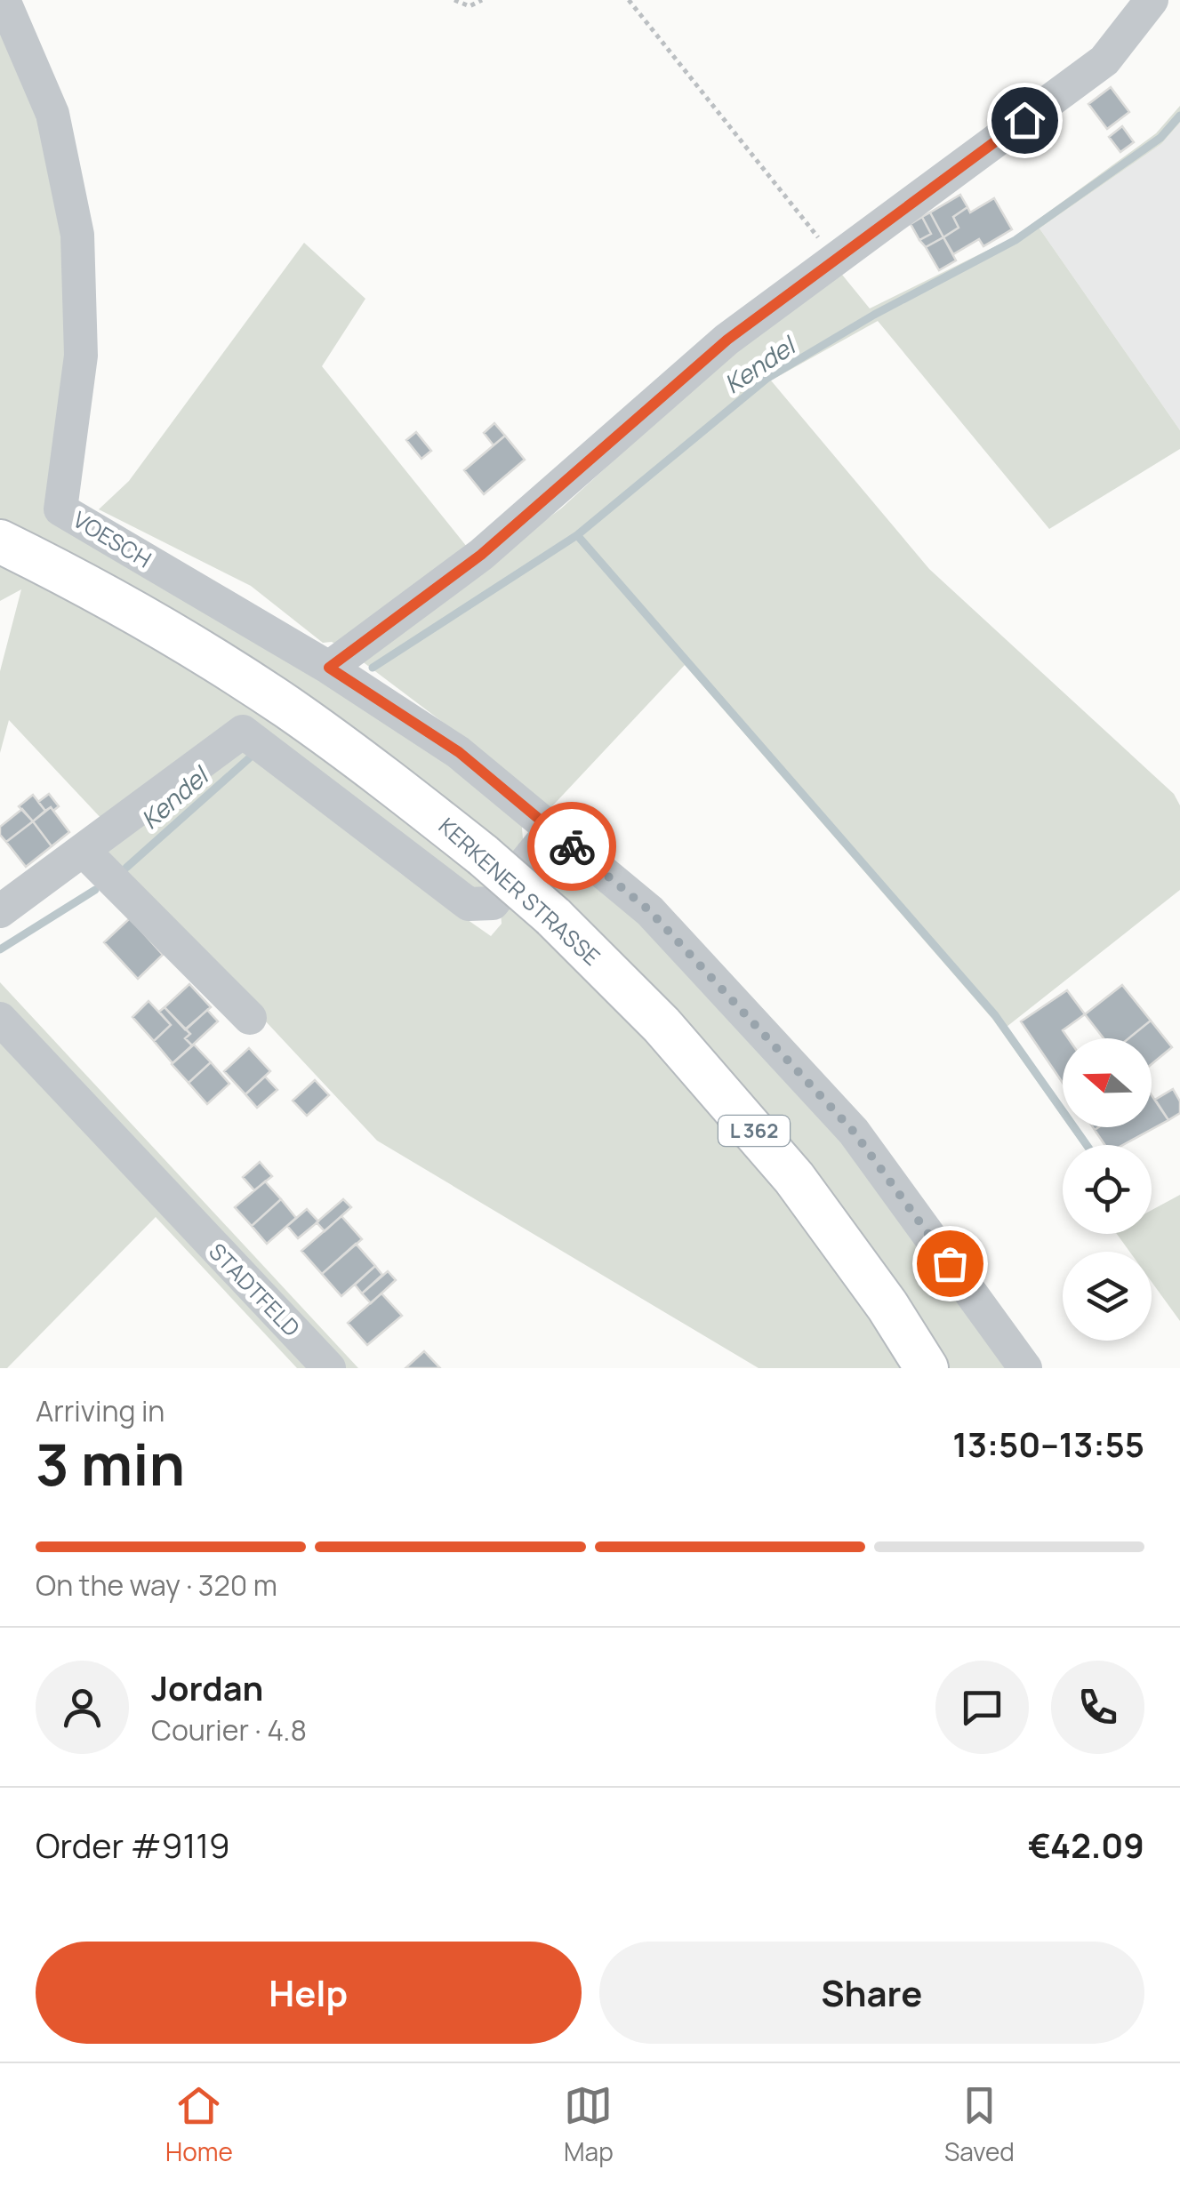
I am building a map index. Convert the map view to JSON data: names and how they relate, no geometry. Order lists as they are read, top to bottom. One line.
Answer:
{"streets":{"main road":["KERKENER STRASSE","L 362"],"street":["VOESCH","STADTFELD"]},"water":["Kendel"],"north":"left","page":{"heading":["3 min","Arriving in","13:50–13:55"],"panel":["Jordan","Courier · 4.8","Order #9119","€42.09"],"bar":"On the way · 320 m","buttons":["Help","Share"],"tabs":["Home","Map","Saved"]}}
